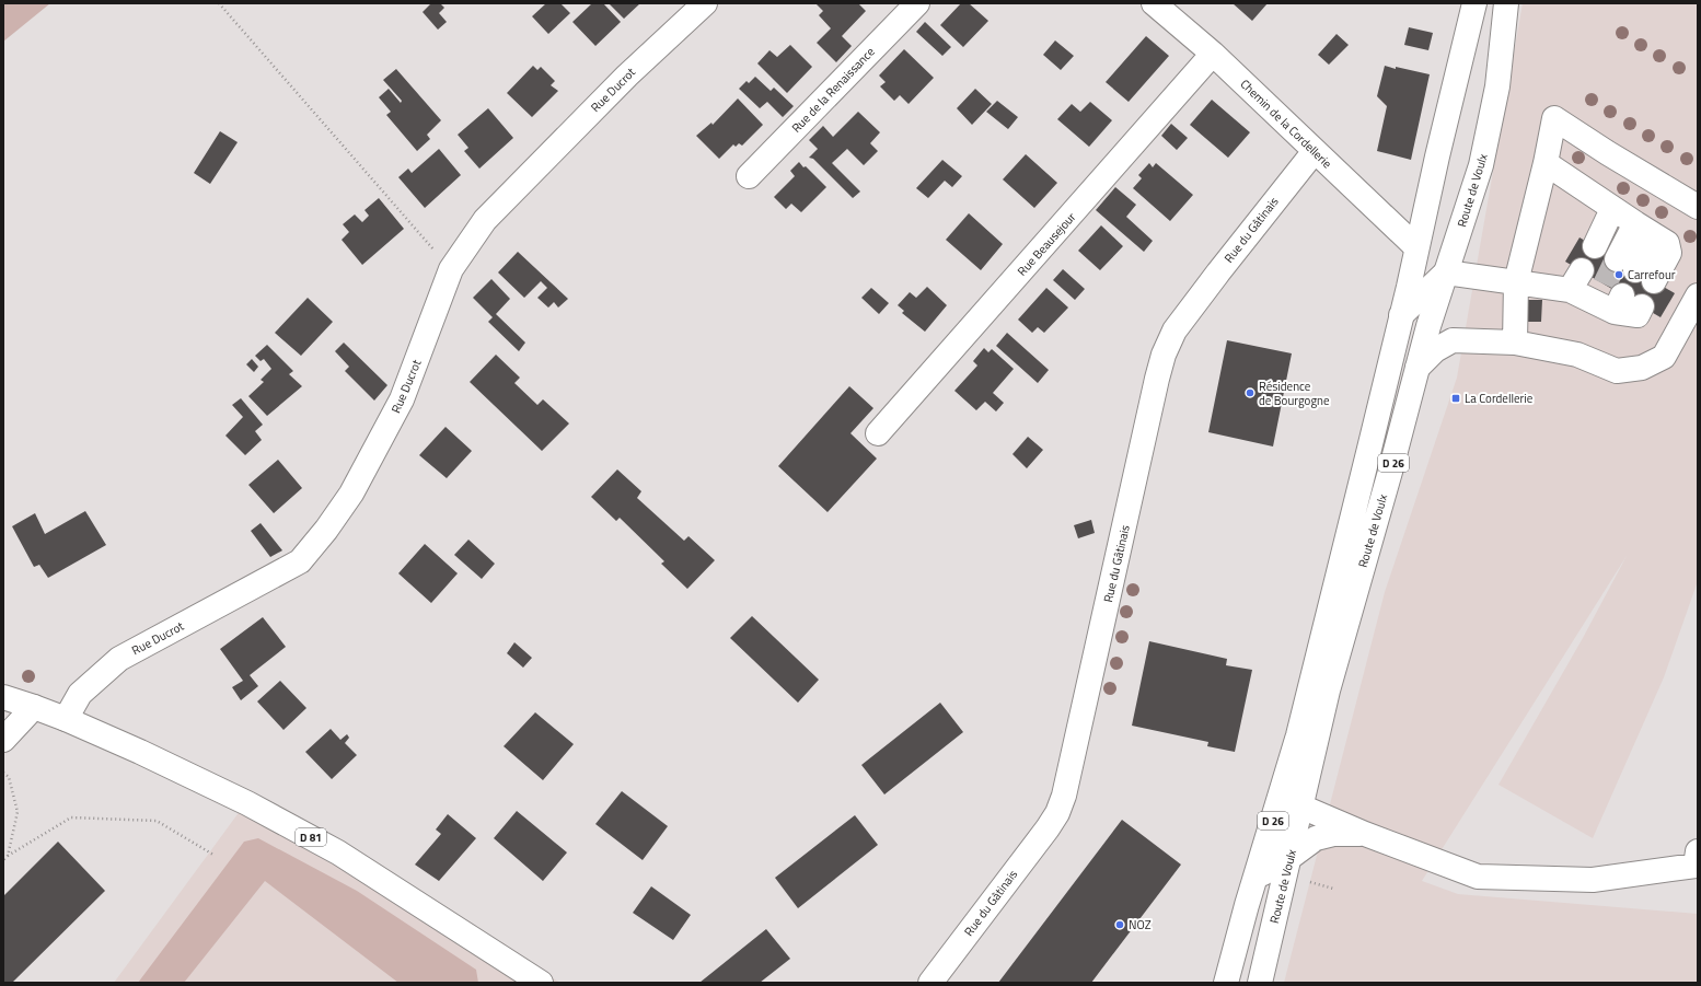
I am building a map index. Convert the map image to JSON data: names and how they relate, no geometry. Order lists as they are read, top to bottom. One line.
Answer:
{"streets":{"main road":["Rue Ducrot","Rue de la Renaissance","Chemin de la Cordellerie","Route de Voulx","Rue du Gâtinais","Rue Beausejour","D 26","D 81"]},"crossings":[["Rue Ducrot","D 81"],["Chemin de la Cordellerie","Route de Voulx"],["Chemin de la Cordellerie","Rue du Gâtinais"],["Chemin de la Cordellerie","Rue Beausejour"]],"places":{"other":["Carrefour","Résidence de Bourgogne","NOZ"],"transit":["La Cordellerie"]}}
